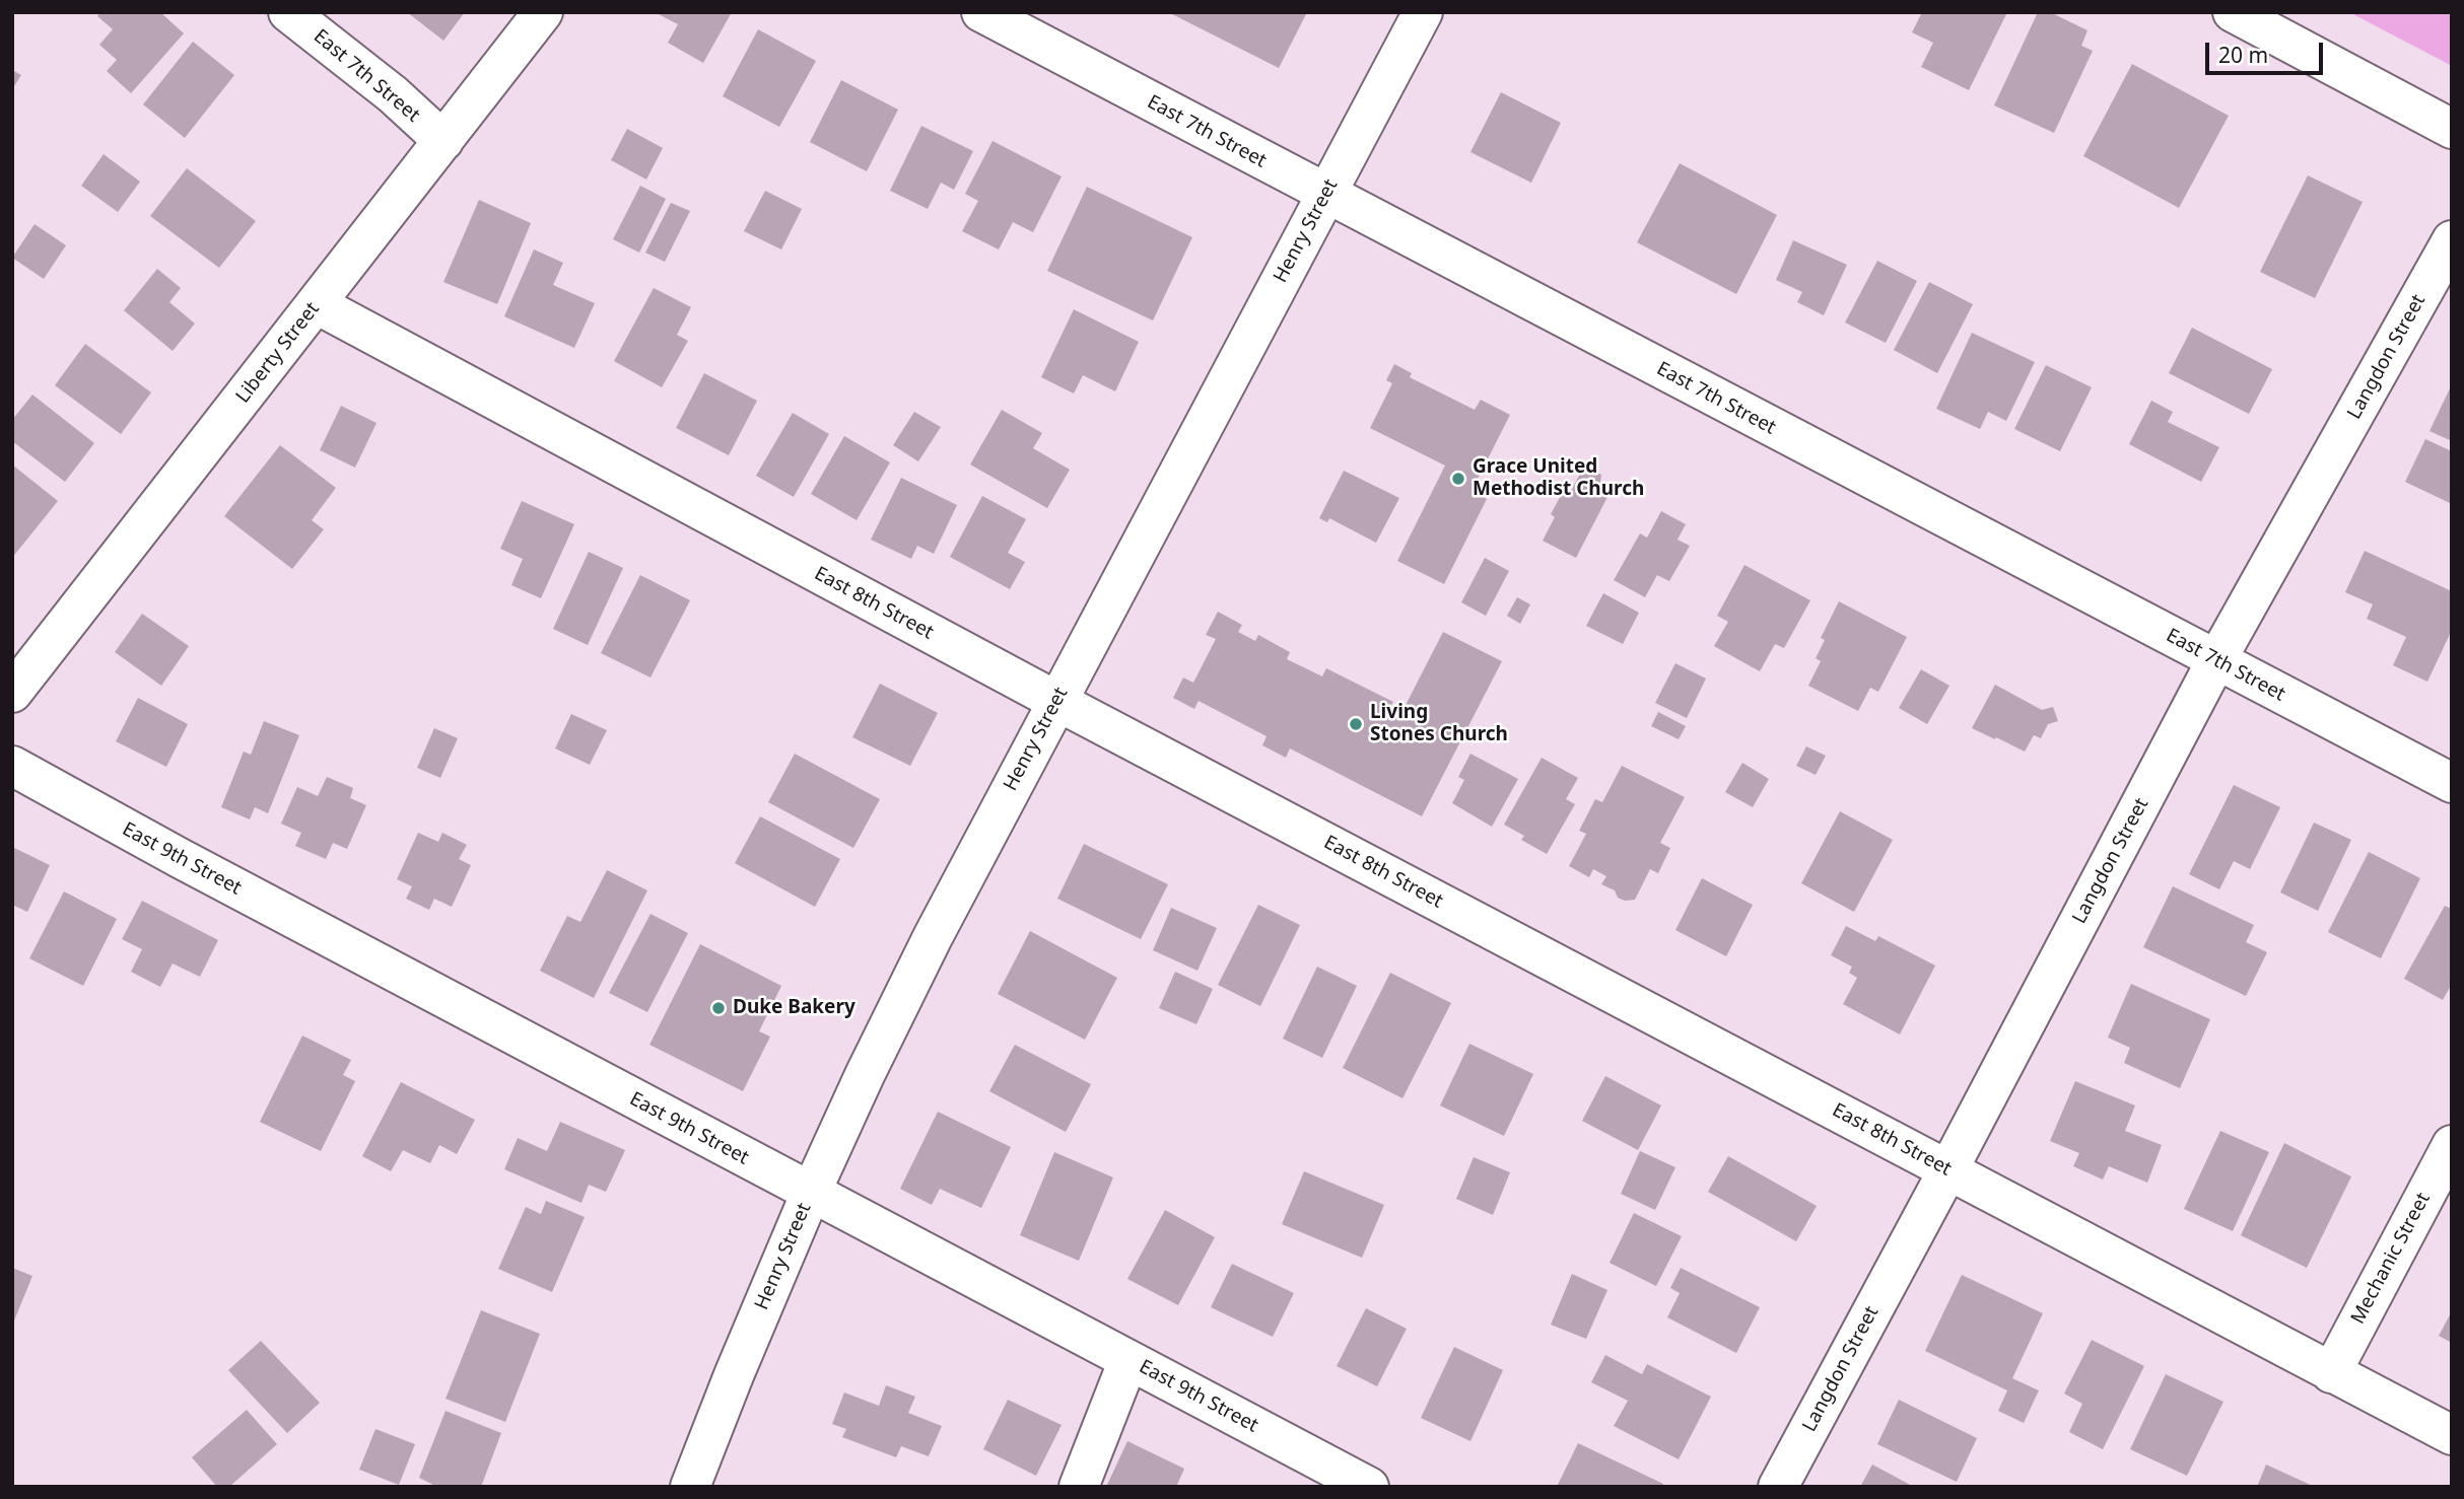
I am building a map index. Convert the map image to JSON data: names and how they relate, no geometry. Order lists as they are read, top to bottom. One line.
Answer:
{"streets":{"street":["East 7th Street","Henry Street","Liberty Street","Langdon Street","East 8th Street","East 9th Street","Mechanic Street"]},"crossings":[["East 7th Street","Henry Street"],["East 7th Street","Liberty Street"],["East 7th Street","Langdon Street"],["Henry Street","East 8th Street"],["Henry Street","East 9th Street"],["Liberty Street","East 8th Street"],["Langdon Street","East 8th Street"],["East 8th Street","Mechanic Street"]],"places":["Grace United Methodist Church","Living Stones Church","Duke Bakery"],"scale_bar":"20 m"}
